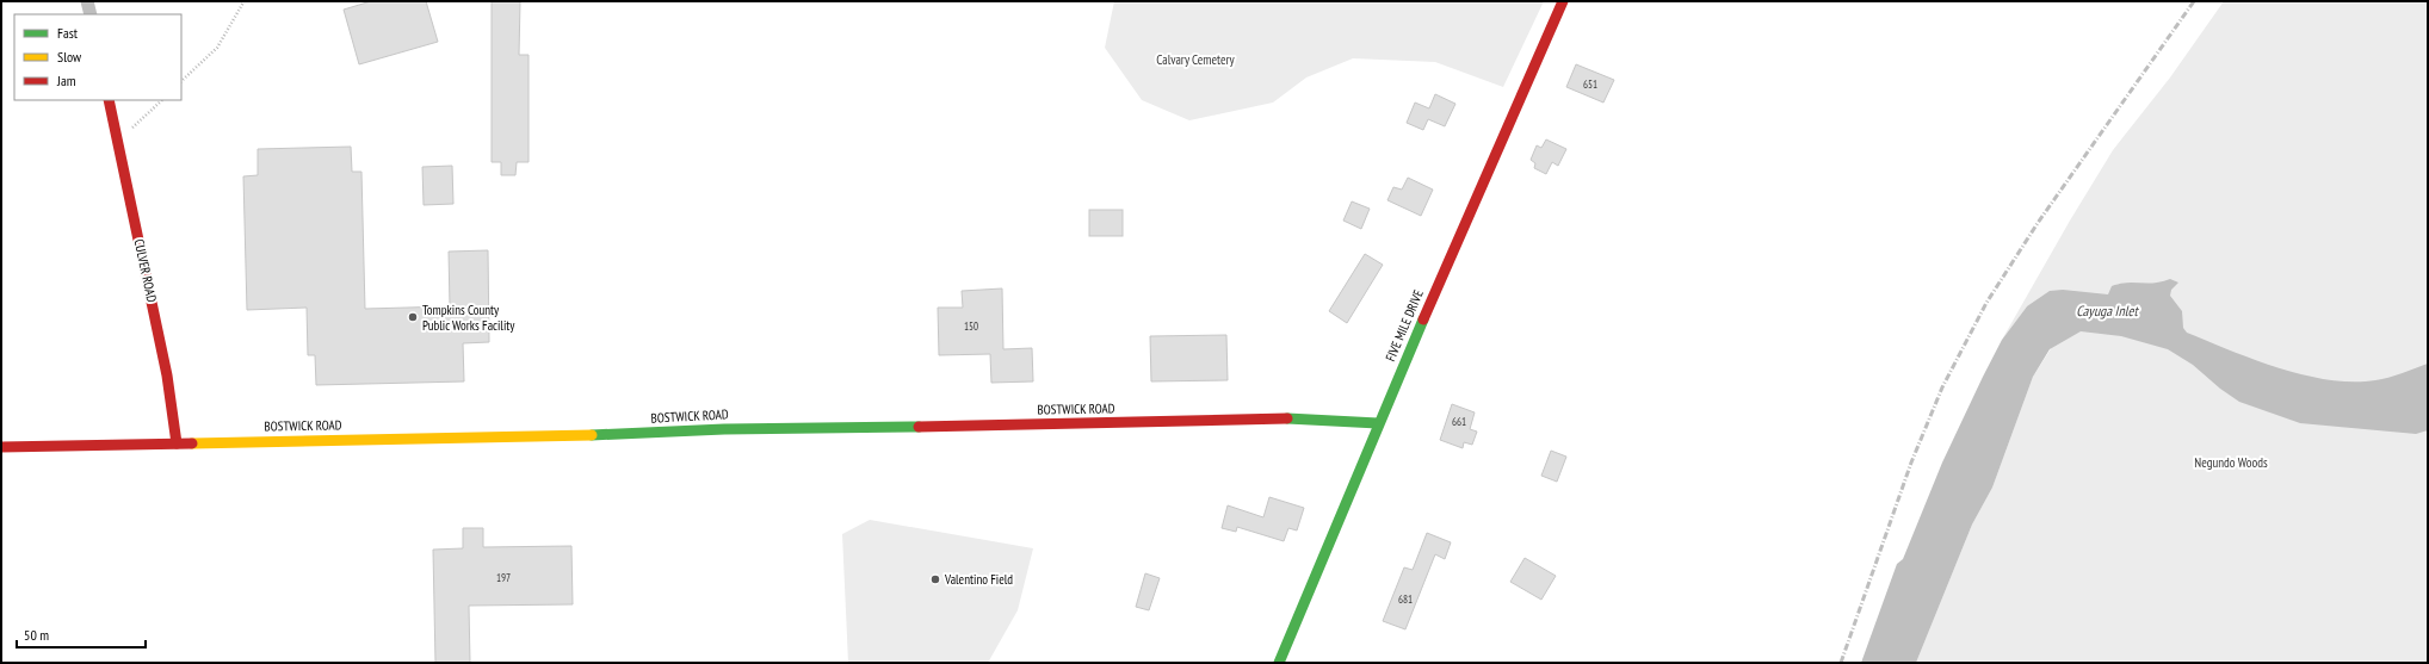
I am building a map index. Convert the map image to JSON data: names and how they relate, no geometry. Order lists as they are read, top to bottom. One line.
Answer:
{"streets":{"street":["CULVER ROAD","FIVE MILE DRIVE","BOSTWICK ROAD"]},"crossings":[["CULVER ROAD","BOSTWICK ROAD"],["FIVE MILE DRIVE","BOSTWICK ROAD"]],"water":["Cayuga Inlet"],"parks":["Calvary Cemetery","Negundo Woods"],"places":["Tompkins County Public Works Facility","Valentino Field"],"house_numbers":["651","150","661","197","681"],"legend":["Fast","Slow","Jam"],"scale_bar":"50 m"}
